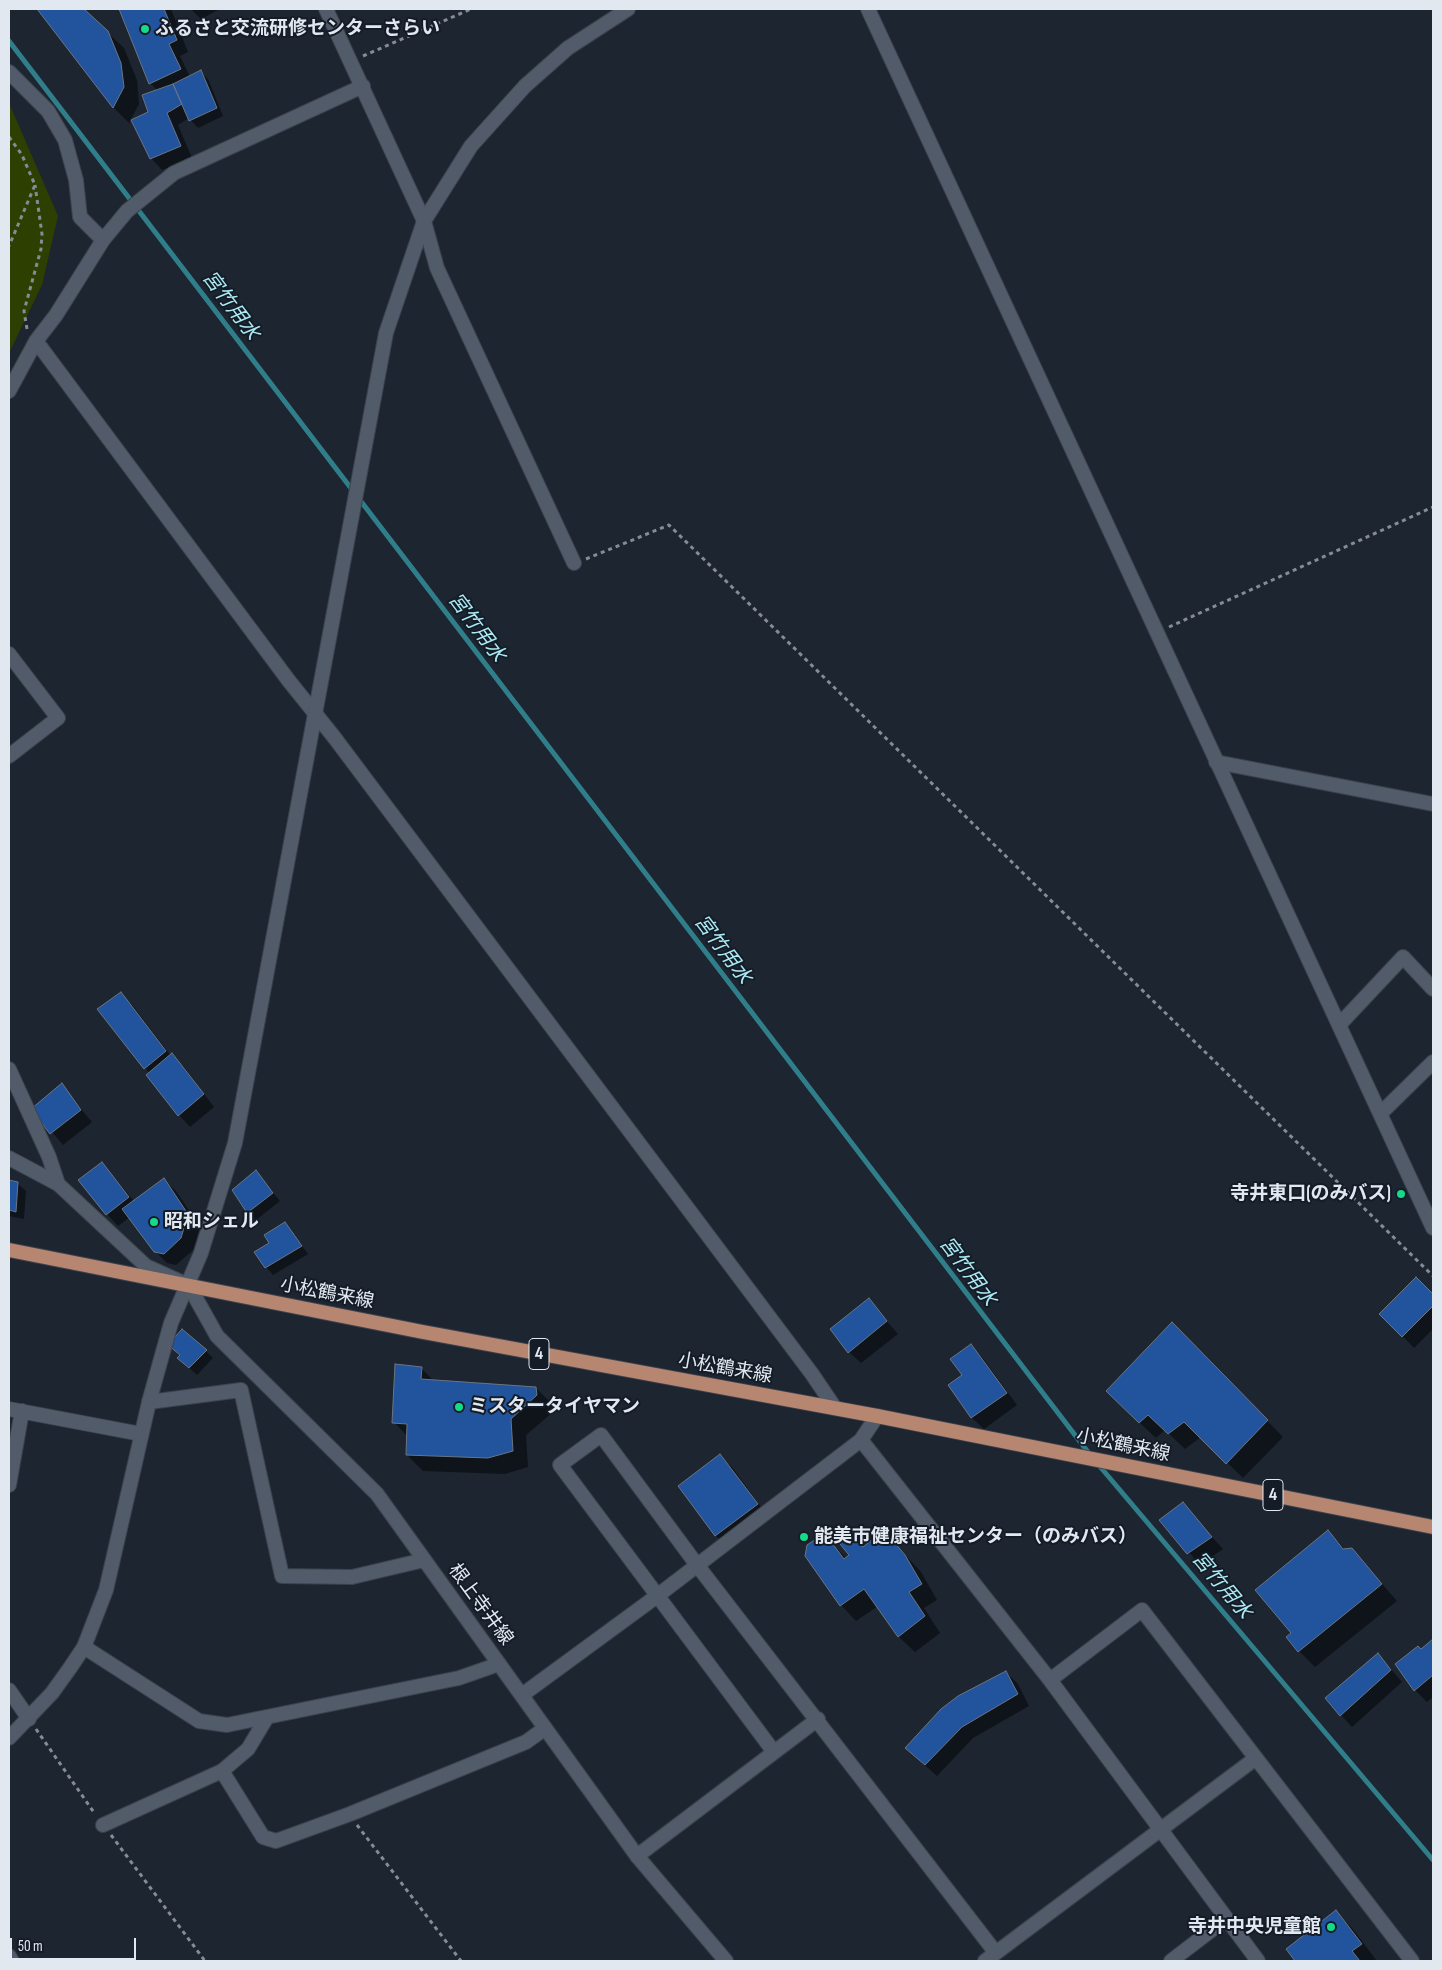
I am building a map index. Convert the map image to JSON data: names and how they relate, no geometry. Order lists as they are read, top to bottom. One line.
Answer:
{"streets":{"main road":["小松鶴来線","4"],"street":["根上寺井線"]},"crossings":[["小松鶴来線","根上寺井線"]],"water":["宮竹用水"],"places":["ふるさと交流研修センターさらい","寺井東口(のみバス)","昭和シェル","ミスタータイヤマン","能美市健康福祉センター（のみバス）","寺井中央児童館"],"scale_bar":"50 m"}
